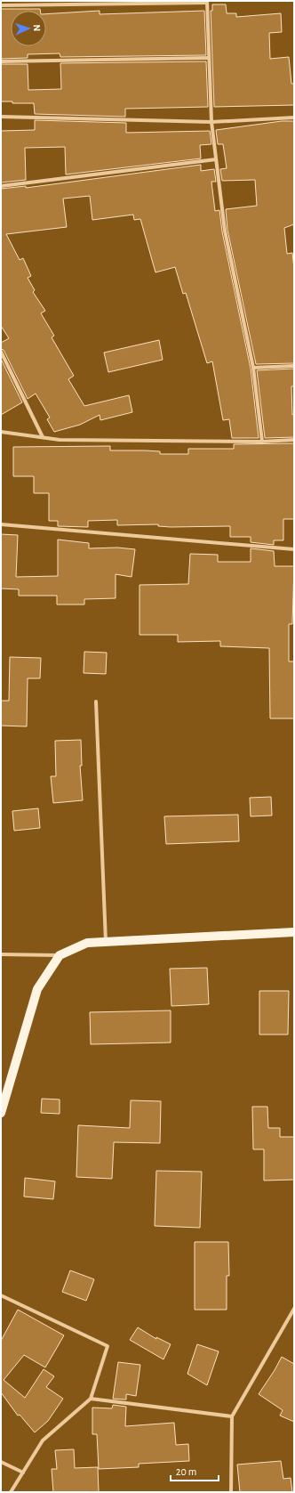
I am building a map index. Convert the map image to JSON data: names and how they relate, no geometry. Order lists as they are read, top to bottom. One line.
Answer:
{"scale_bar":"20 m","north":"right"}
